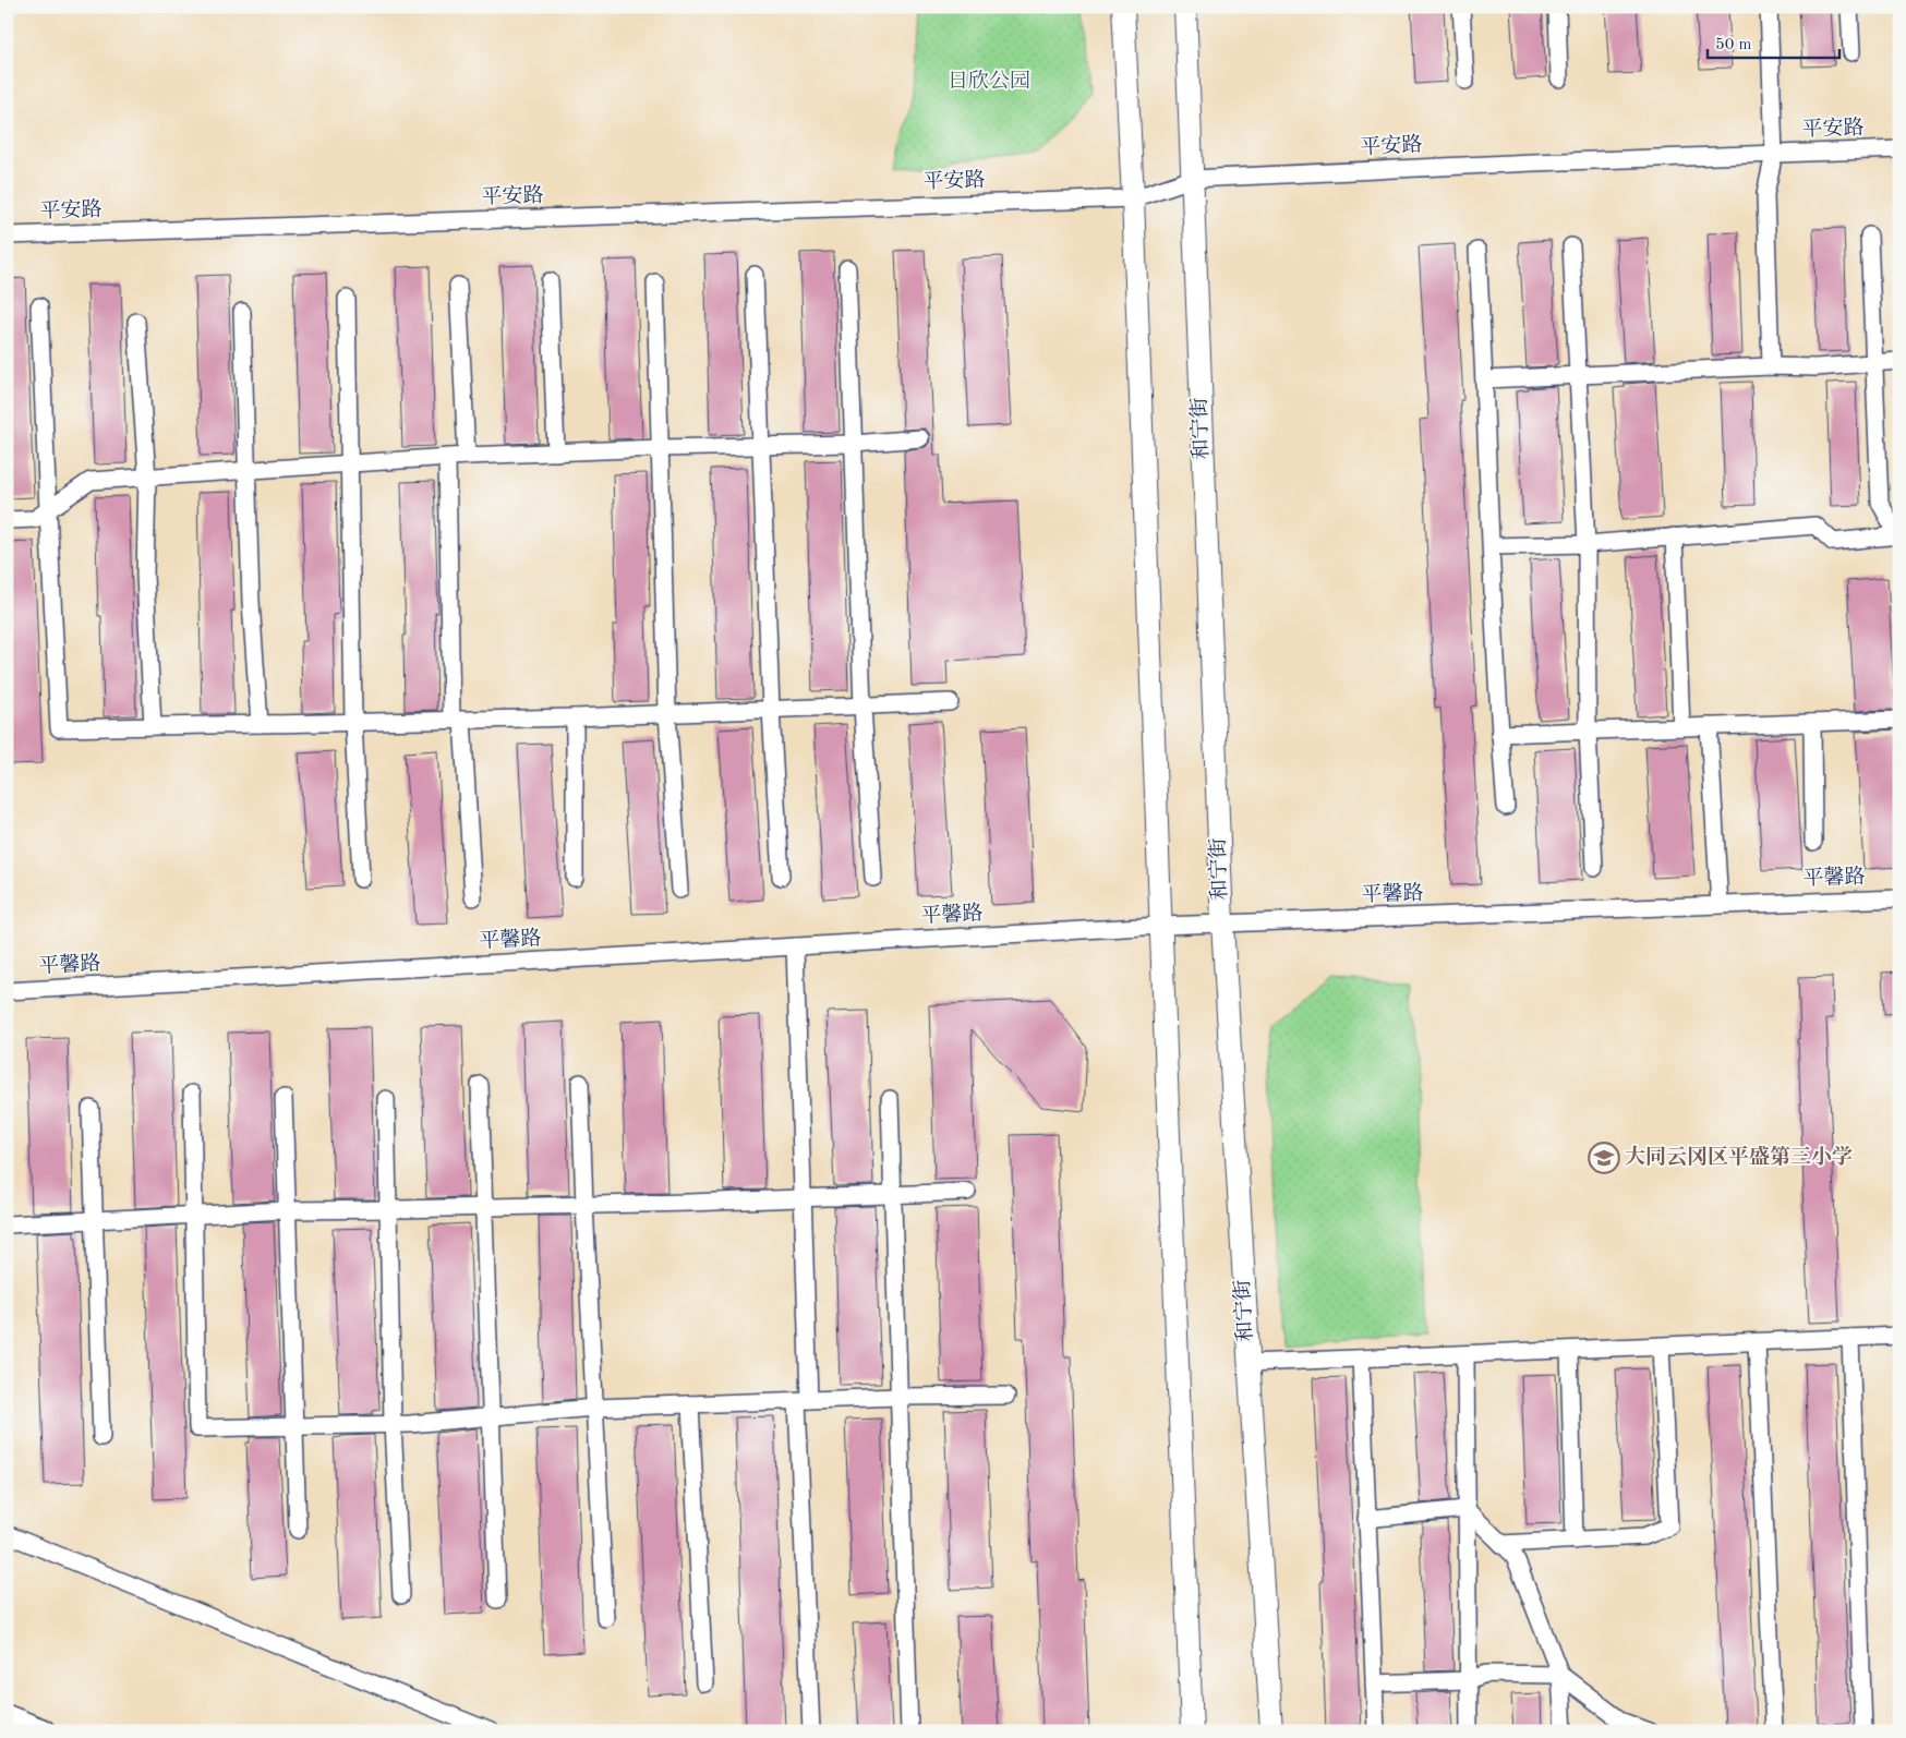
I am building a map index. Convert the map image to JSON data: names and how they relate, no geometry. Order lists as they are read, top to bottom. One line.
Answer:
{"streets":{"main road":["和宁街"],"street":["平安路","平馨路"]},"crossings":[["平安路","和宁街"],["和宁街","平馨路"]],"parks":["日欣公园"],"places":{"school or university":["大同云冈区平盛第三小学"]},"scale_bar":"50 m"}
